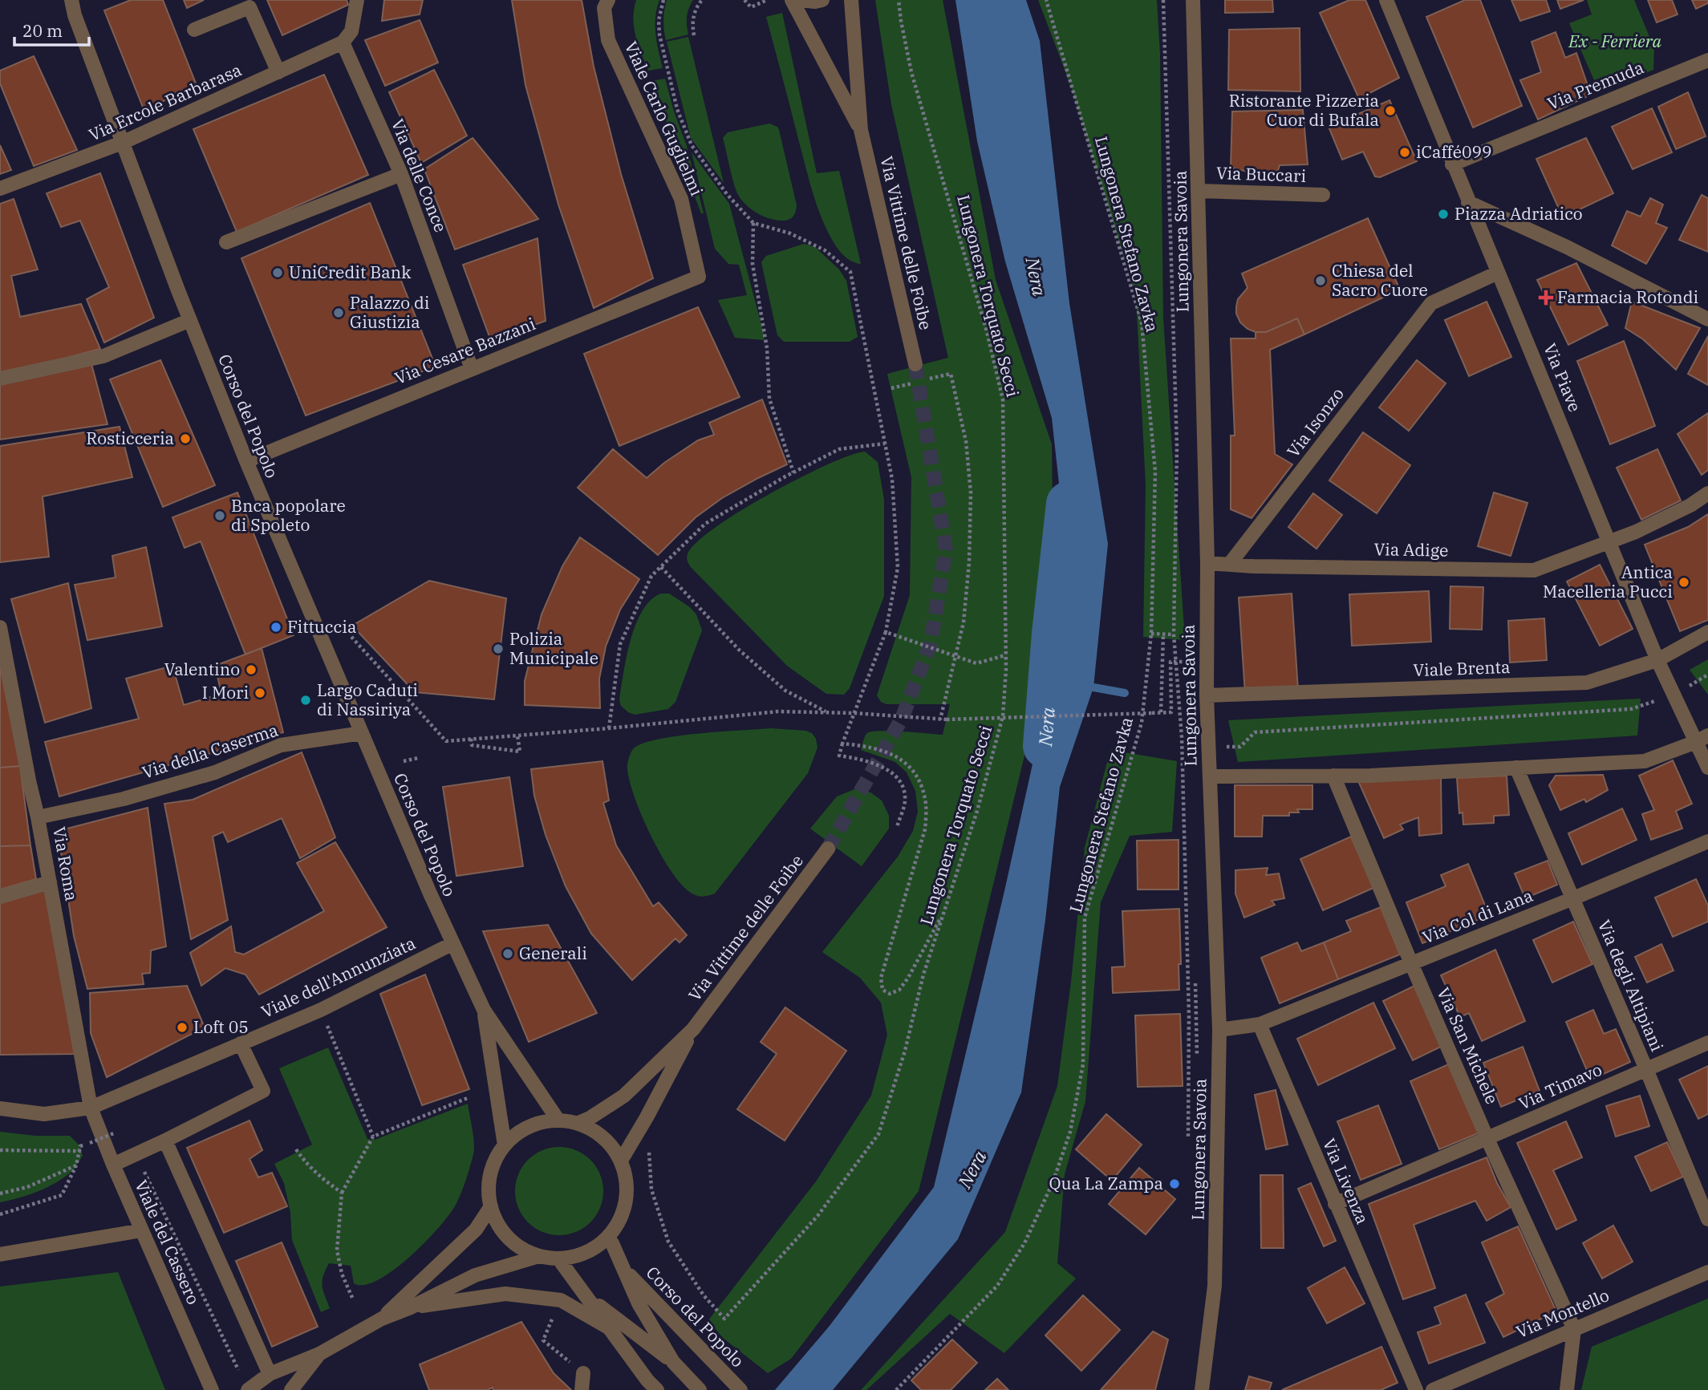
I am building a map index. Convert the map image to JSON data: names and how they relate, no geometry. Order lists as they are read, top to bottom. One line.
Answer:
{"streets":{"street":["Via Premuda","Via Ercole Barbarasa","Viale Carlo Guglielmi","Via Buccari","Via delle Conce","Lungonera Savoia","Via Vittime delle Foibe","Via Cesare Bazzani","Via Piave","Corso del Popolo","Via Isonzo","Via Adige","Viale Brenta","Via della Caserma","Via Roma","Via Col di Lana","Viale dell'Annunziata","Via degli Altipiani","Via San Michele","Via Timavo","Via Livenza","Viale del Cassero","Via Montello"],"path":["Lungonera Stefano Zavka","Lungonera Torquato Secci"]},"crossings":[["Via Premuda","Via Piave"],["Via Ercole Barbarasa","Via delle Conce"],["Via Ercole Barbarasa","Corso del Popolo"],["Viale Carlo Guglielmi","Via Cesare Bazzani"],["Via Buccari","Lungonera Savoia"],["Via delle Conce","Via Cesare Bazzani"],["Lungonera Savoia","Via Adige"],["Lungonera Savoia","Viale Brenta"],["Via Vittime delle Foibe","Lungonera Torquato Secci"],["Via Vittime delle Foibe","Corso del Popolo"],["Via Cesare Bazzani","Corso del Popolo"],["Via Piave","Via Isonzo"],["Via Piave","Via Adige"],["Via Piave","Viale Brenta"],["Corso del Popolo","Via della Caserma"],["Corso del Popolo","Viale dell'Annunziata"],["Via Isonzo","Via Adige"],["Via della Caserma","Via Roma"],["Via Roma","Viale dell'Annunziata"],["Via Roma","Viale del Cassero"],["Via Col di Lana","Via degli Altipiani"],["Via Col di Lana","Via San Michele"],["Via Col di Lana","Via Livenza"],["Viale dell'Annunziata","Viale del Cassero"],["Via degli Altipiani","Via Timavo"],["Via San Michele","Via Timavo"],["Via San Michele","Via Montello"],["Via Timavo","Via Livenza"]],"water":["Nera"],"parks":["Ex - Ferriera"],"places":{"other":["Ristorante Pizzeria Cuor di Bufala","iCaffé099","Piazza Adriatico","UniCredit Bank","Chiesa del Sacro Cuore","Palazzo di Giustizia","Rosticceria","Bnca popolare di Spoleto","Antica Macelleria Pucci","Fittuccia","Polizia Municipale","Valentino","I Mori","Largo Caduti di Nassiriya","Generali","Loft 05","Qua La Zampa"],"health":["Farmacia Rotondi"]},"scale_bar":"20 m"}
